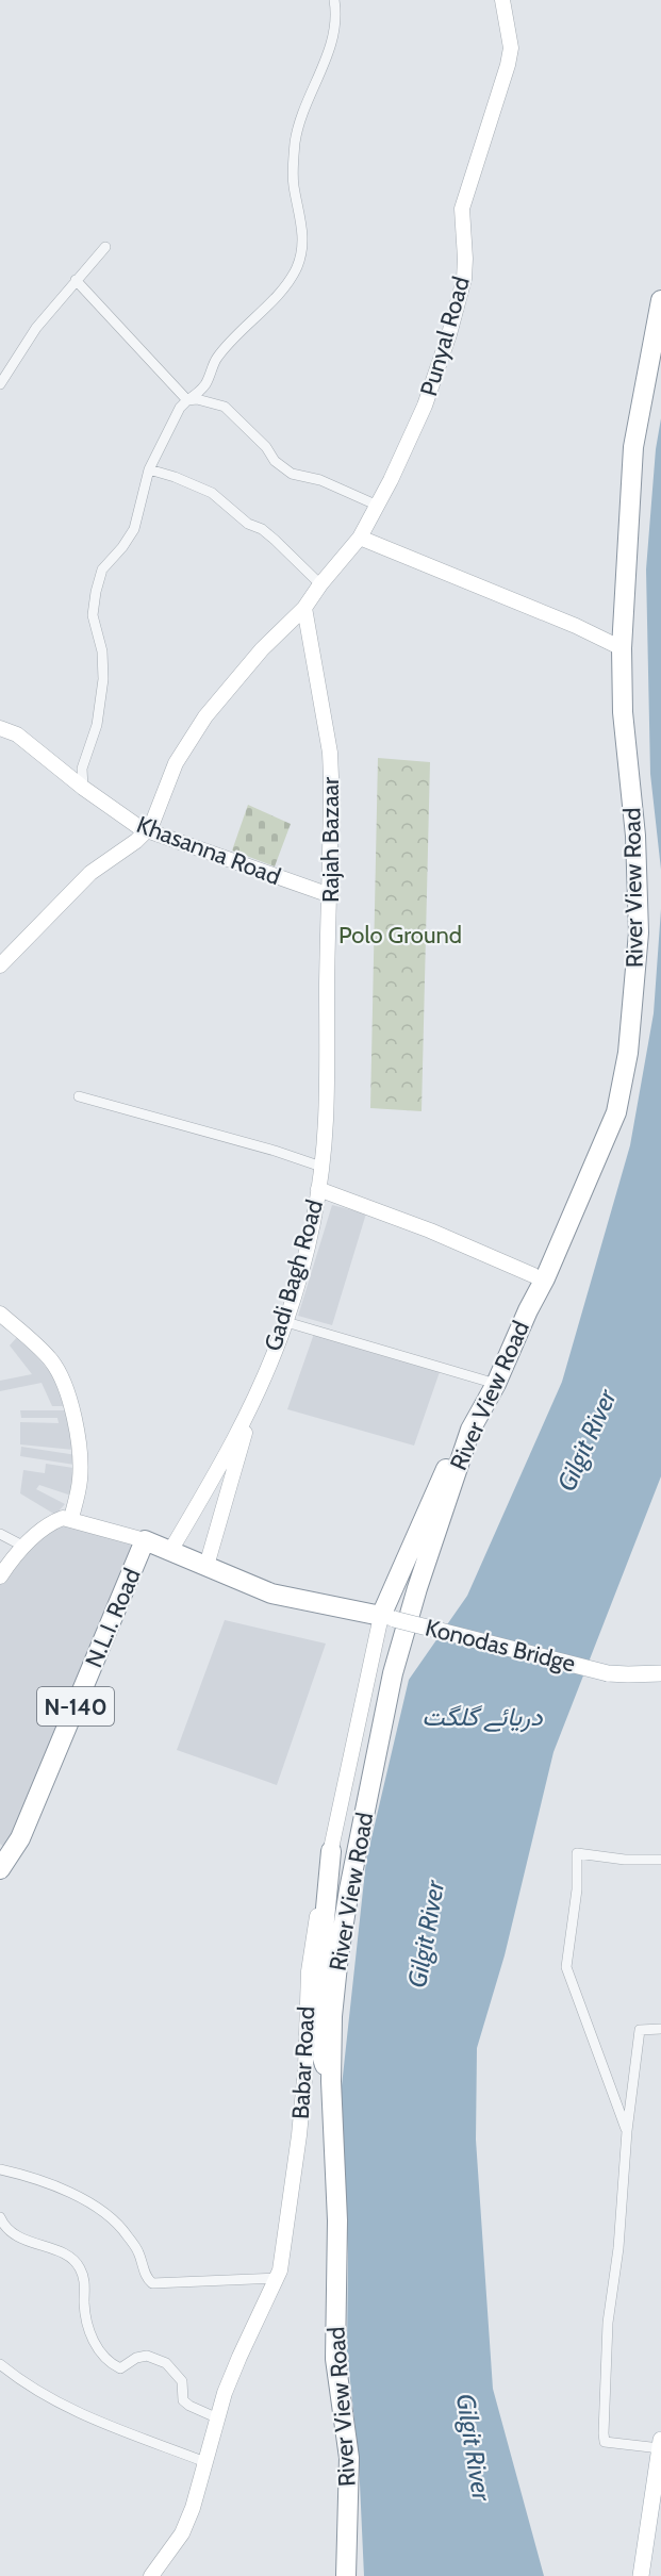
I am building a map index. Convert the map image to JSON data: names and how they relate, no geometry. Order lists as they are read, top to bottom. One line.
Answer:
{"streets":{"highway":["River View Road","N.L.I. Road","N-140"],"main road":["Punyal Road","Rajah Bazaar","Khasanna Road","Gadi Bagh Road","Konodas Bridge","Babar Road"]},"crossings":[["Punyal Road","Rajah Bazaar"],["Punyal Road","Khasanna Road"],["Rajah Bazaar","Khasanna Road"],["Rajah Bazaar","Gadi Bagh Road"],["Konodas Bridge","Babar Road"]],"water":["Gilgit River","دریائے گلگت"],"parks":["Polo Ground"]}
